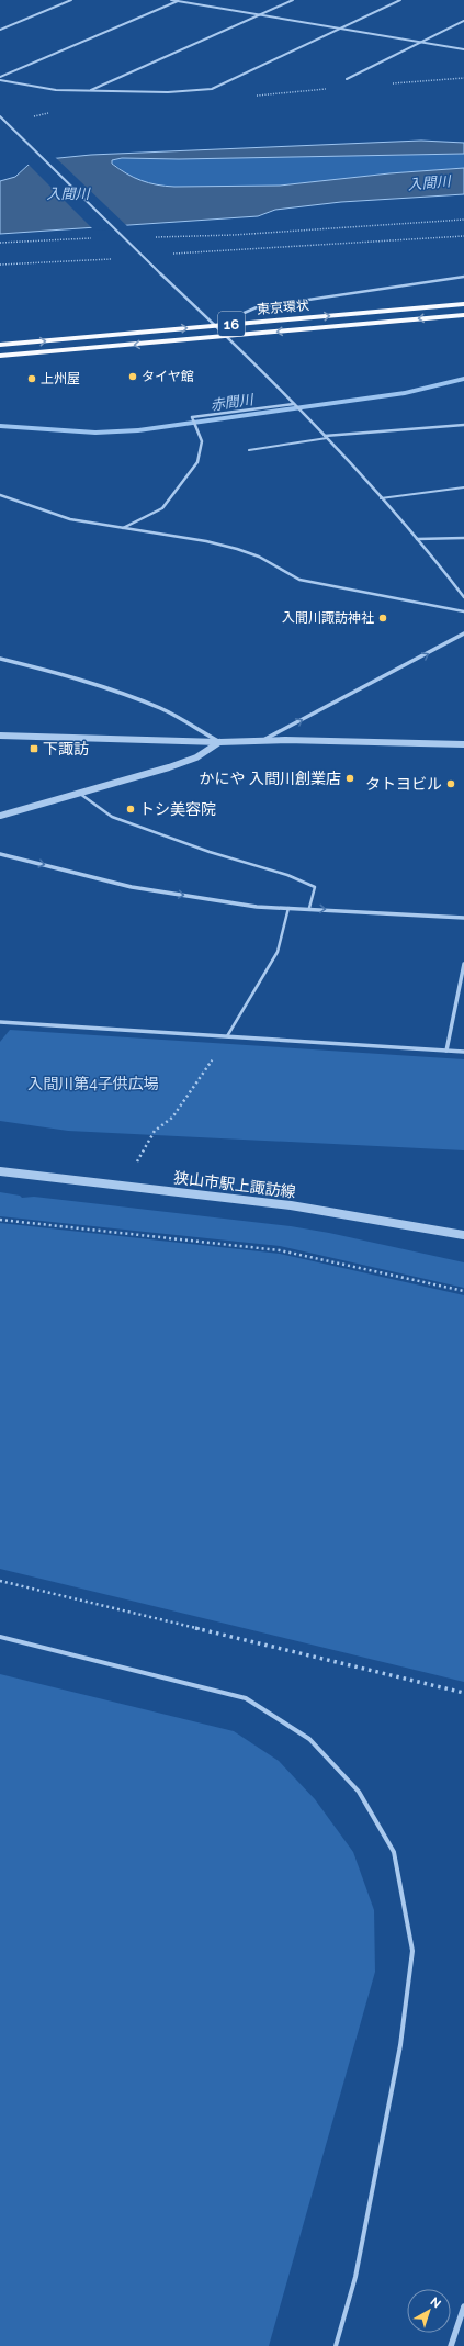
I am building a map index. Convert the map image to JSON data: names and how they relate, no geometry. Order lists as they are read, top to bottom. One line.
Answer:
{"streets":{"highway":["東京環状","16"],"street":["狭山市駅上諏訪線"]},"water":["入間川","赤間川"],"parks":["入間川第4子供広場"],"places":{"other":["タイヤ館","上州屋","入間川諏訪神社","かにや 入間川創業店","タトヨビル","トシ美容院"],"transit":["下諏訪"]},"north":"top right"}
